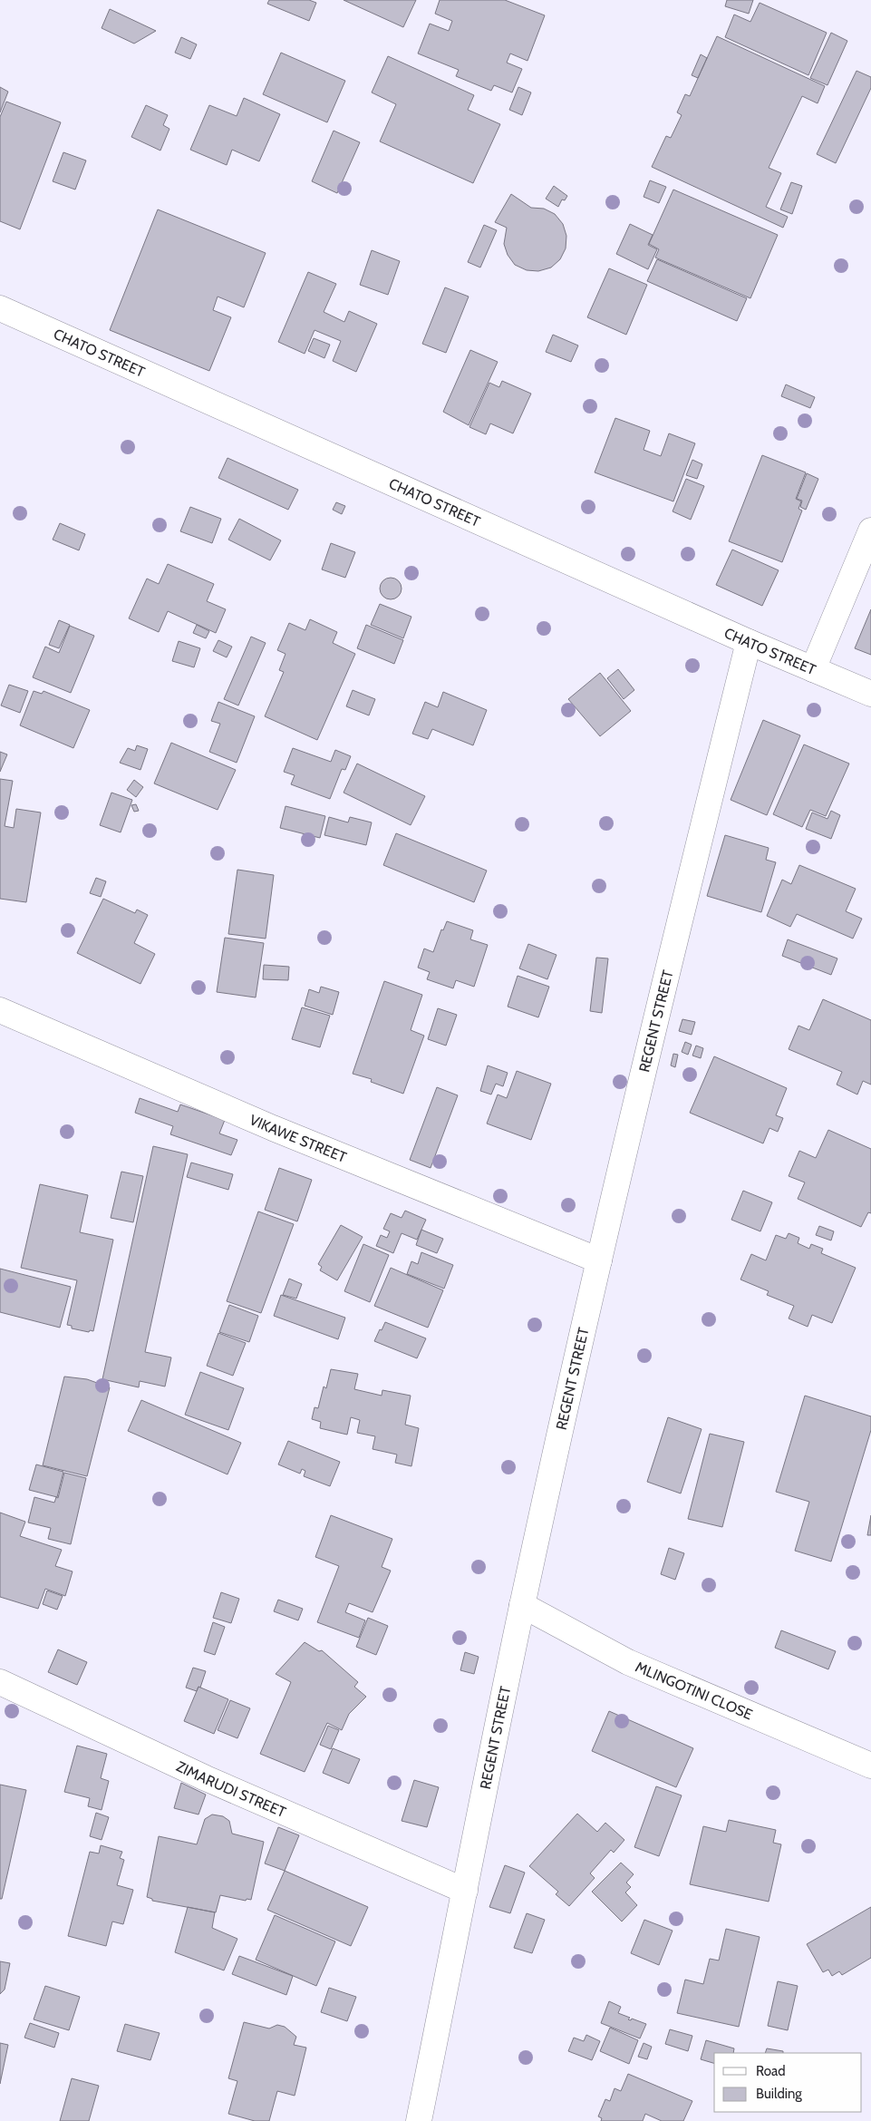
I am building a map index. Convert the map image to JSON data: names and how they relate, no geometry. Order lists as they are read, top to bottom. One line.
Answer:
{"streets":{"street":["CHATO STREET","REGENT STREET","VIKAWE STREET","MLINGOTINI CLOSE","ZIMARUDI STREET"]},"crossings":[["CHATO STREET","REGENT STREET"],["REGENT STREET","VIKAWE STREET"],["REGENT STREET","MLINGOTINI CLOSE"],["REGENT STREET","ZIMARUDI STREET"]],"legend":["Road","Building"]}
